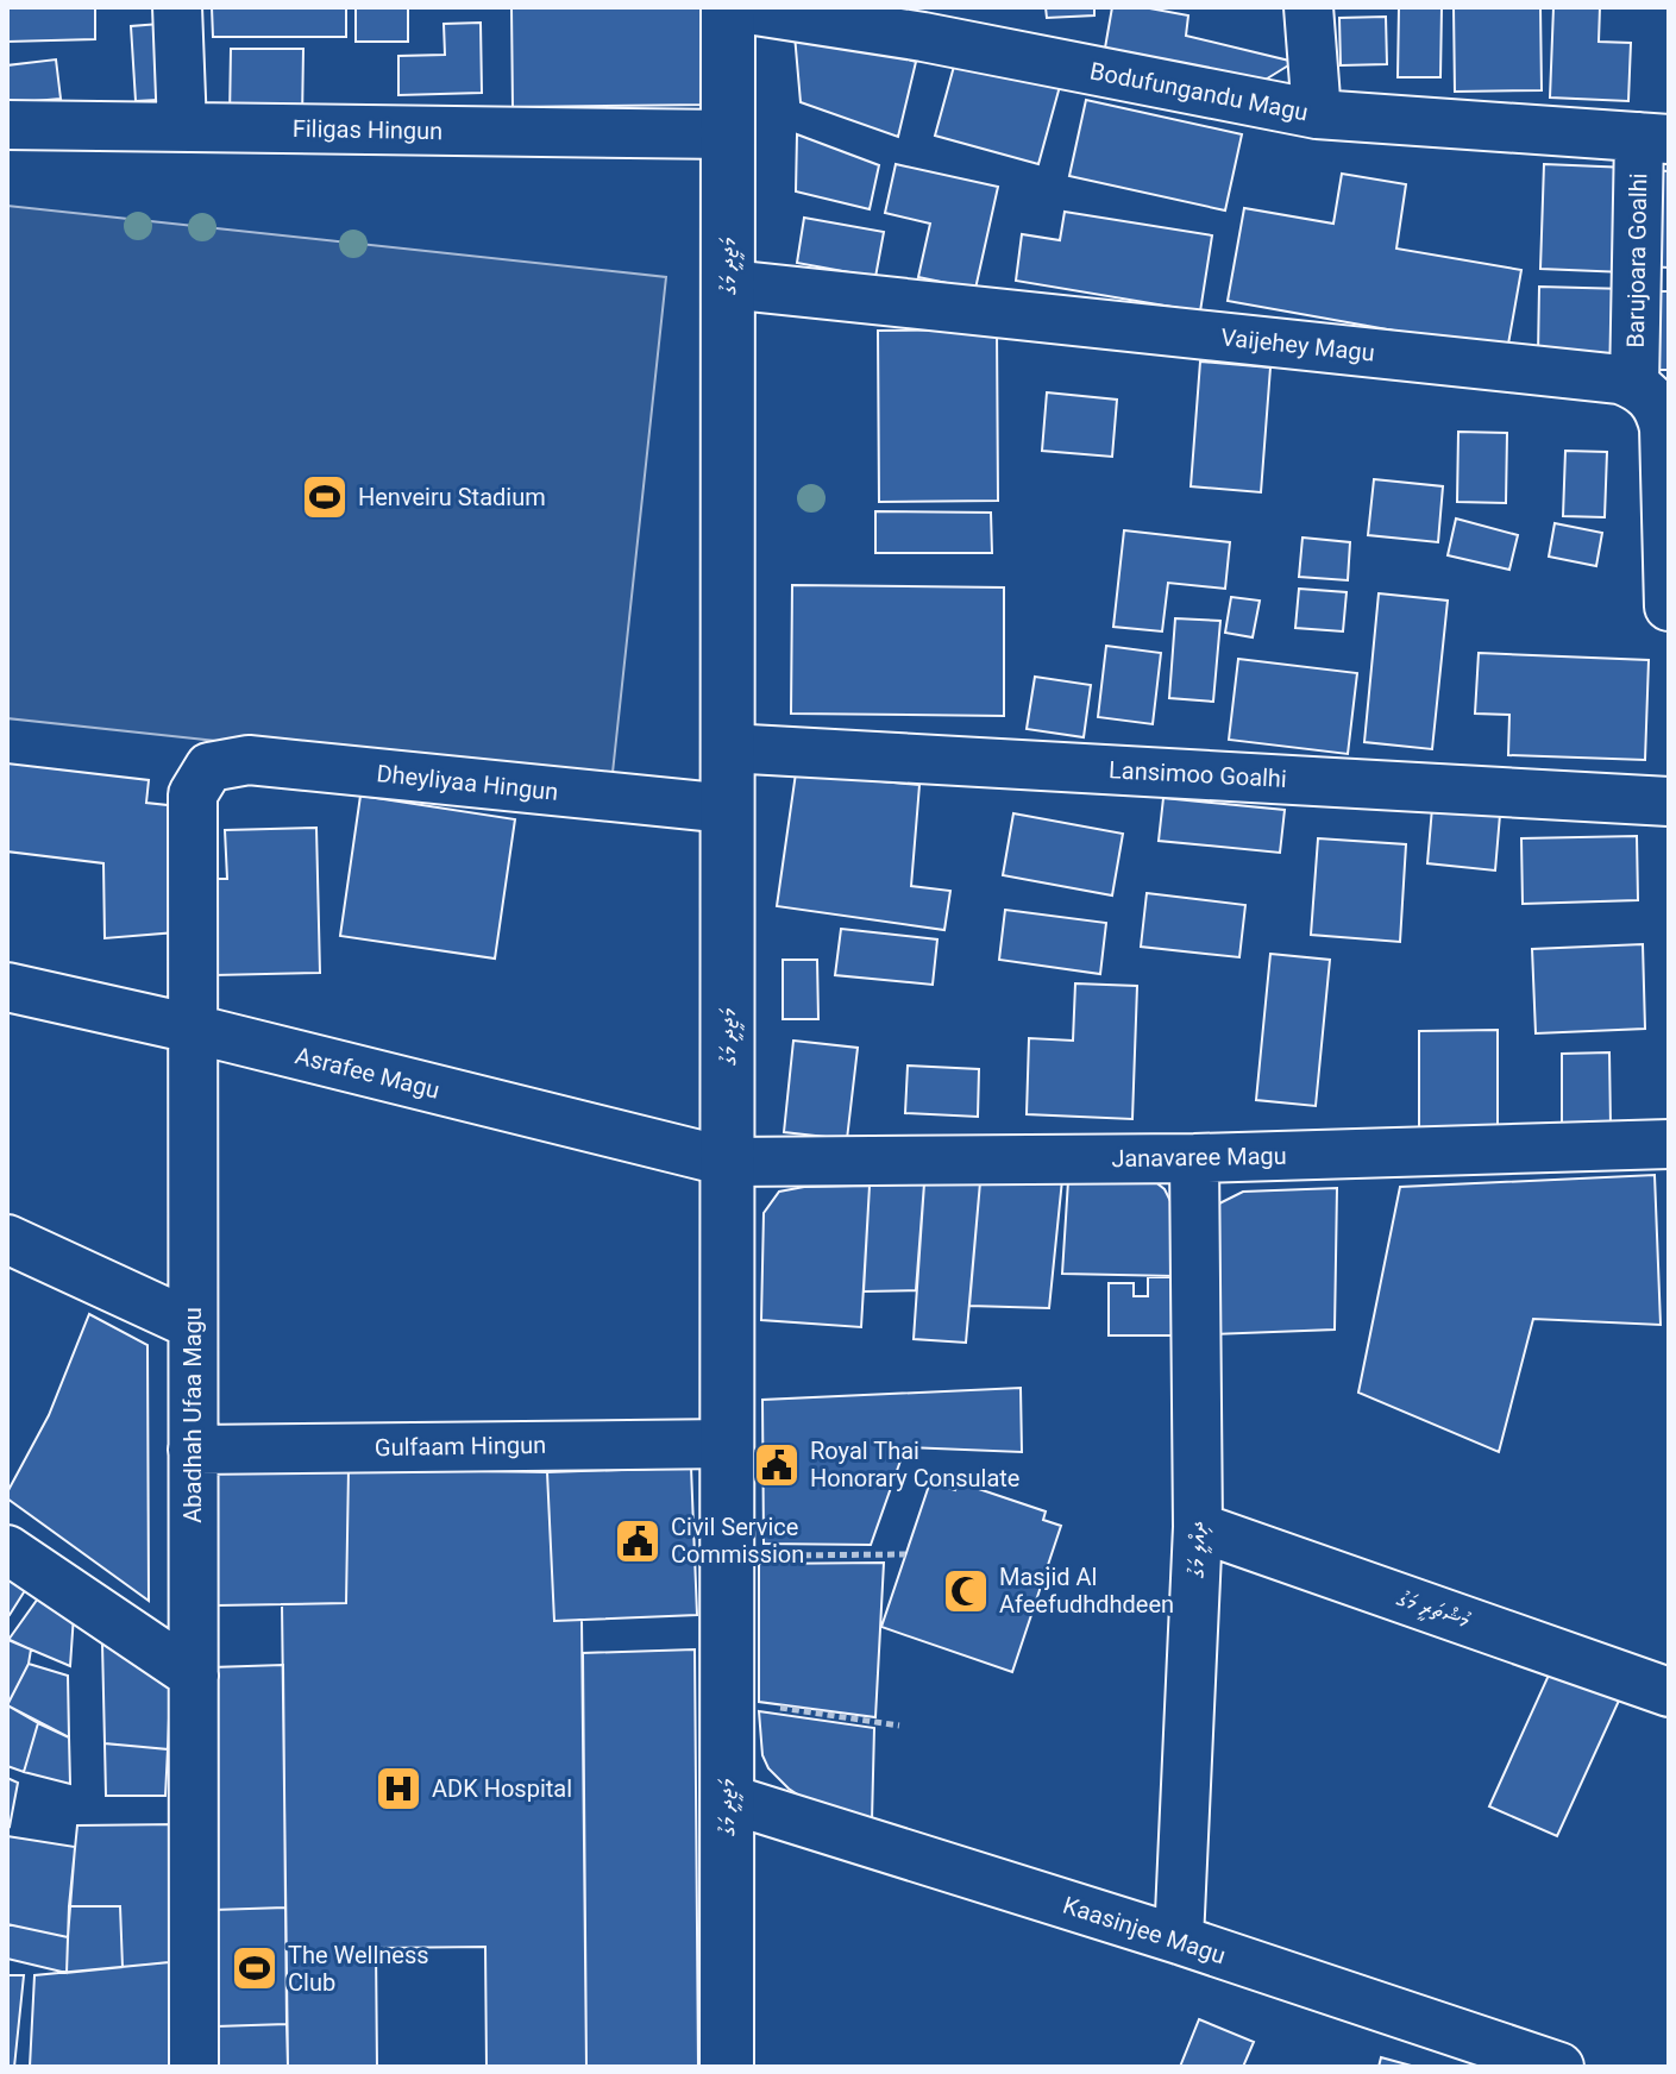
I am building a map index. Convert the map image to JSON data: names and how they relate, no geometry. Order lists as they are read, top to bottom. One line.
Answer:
{"streets":{"street":["Bodufungandu Magu","Filigas Hingun","Barujoara Goalhi","މަޖީދީ މަގު","Vaijehey Magu","Lansimoo Goalhi","Dheyliyaa Hingun","Asrafee Magu","Janavaree Magu","Abadhah Ufaa Magu","Gulfaam Hingun","ދިއްލީ މަގު","މުޝްތަރީ މަގު","Kaasinjee Magu"]},"crossings":[["Bodufungandu Magu","Barujoara Goalhi"],["Bodufungandu Magu","މަޖީދީ މަގު"],["Filigas Hingun","މަޖީދީ މަގު"],["Barujoara Goalhi","Vaijehey Magu"],["މަޖީދީ މަގު","Vaijehey Magu"],["މަޖީދީ މަގު","Lansimoo Goalhi"],["މަޖީދީ މަގު","Dheyliyaa Hingun"],["މަޖީދީ މަގު","Asrafee Magu"],["މަޖީދީ މަގު","Janavaree Magu"],["މަޖީދީ މަގު","Gulfaam Hingun"],["މަޖީދީ މަގު","Kaasinjee Magu"],["Dheyliyaa Hingun","Abadhah Ufaa Magu"],["Asrafee Magu","Janavaree Magu"],["Asrafee Magu","Abadhah Ufaa Magu"],["Janavaree Magu","ދިއްލީ މަގު"],["Abadhah Ufaa Magu","Gulfaam Hingun"],["ދިއްލީ މަގު","މުޝްތަރީ މަގު"],["ދިއްލީ މަގު","Kaasinjee Magu"]],"places":{"sports":["Henveiru Stadium","The Wellness Club"],"public building":["Royal Thai Honorary Consulate","Civil Service Commission"],"mosque":["Masjid Al Afeefudhdhdeen"],"hospital":["ADK Hospital"]}}
